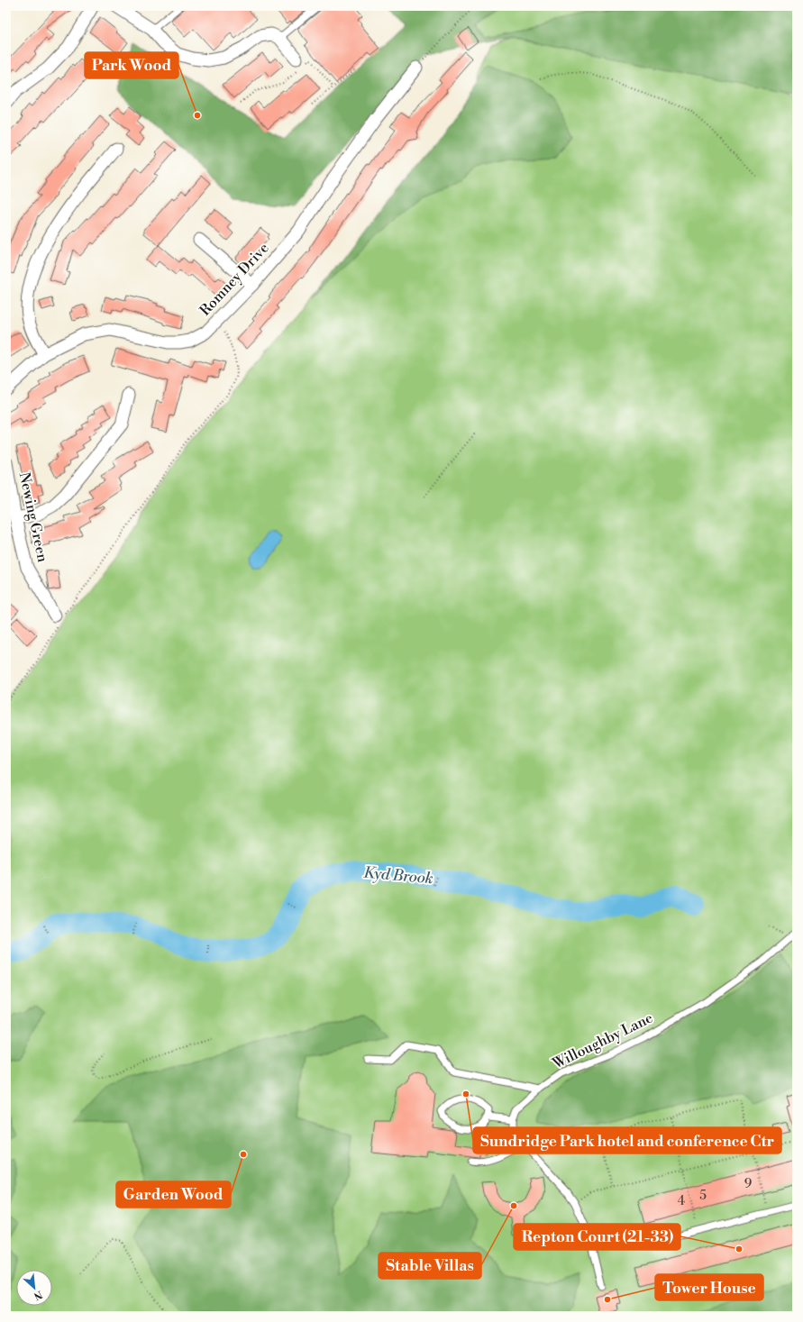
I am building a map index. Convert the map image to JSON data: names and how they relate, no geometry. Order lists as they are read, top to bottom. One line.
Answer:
{"streets":{"street":["Romney Drive","Newing Green"],"lane":["Willoughby Lane"]},"water":["Kyd Brook"],"places":["Park Wood","Sundridge Park hotel and conference Ctr","Garden Wood","Stable Villas","Repton Court (21-33)","Tower House"],"house_numbers":["9","5","4"],"north":"bottom right"}
